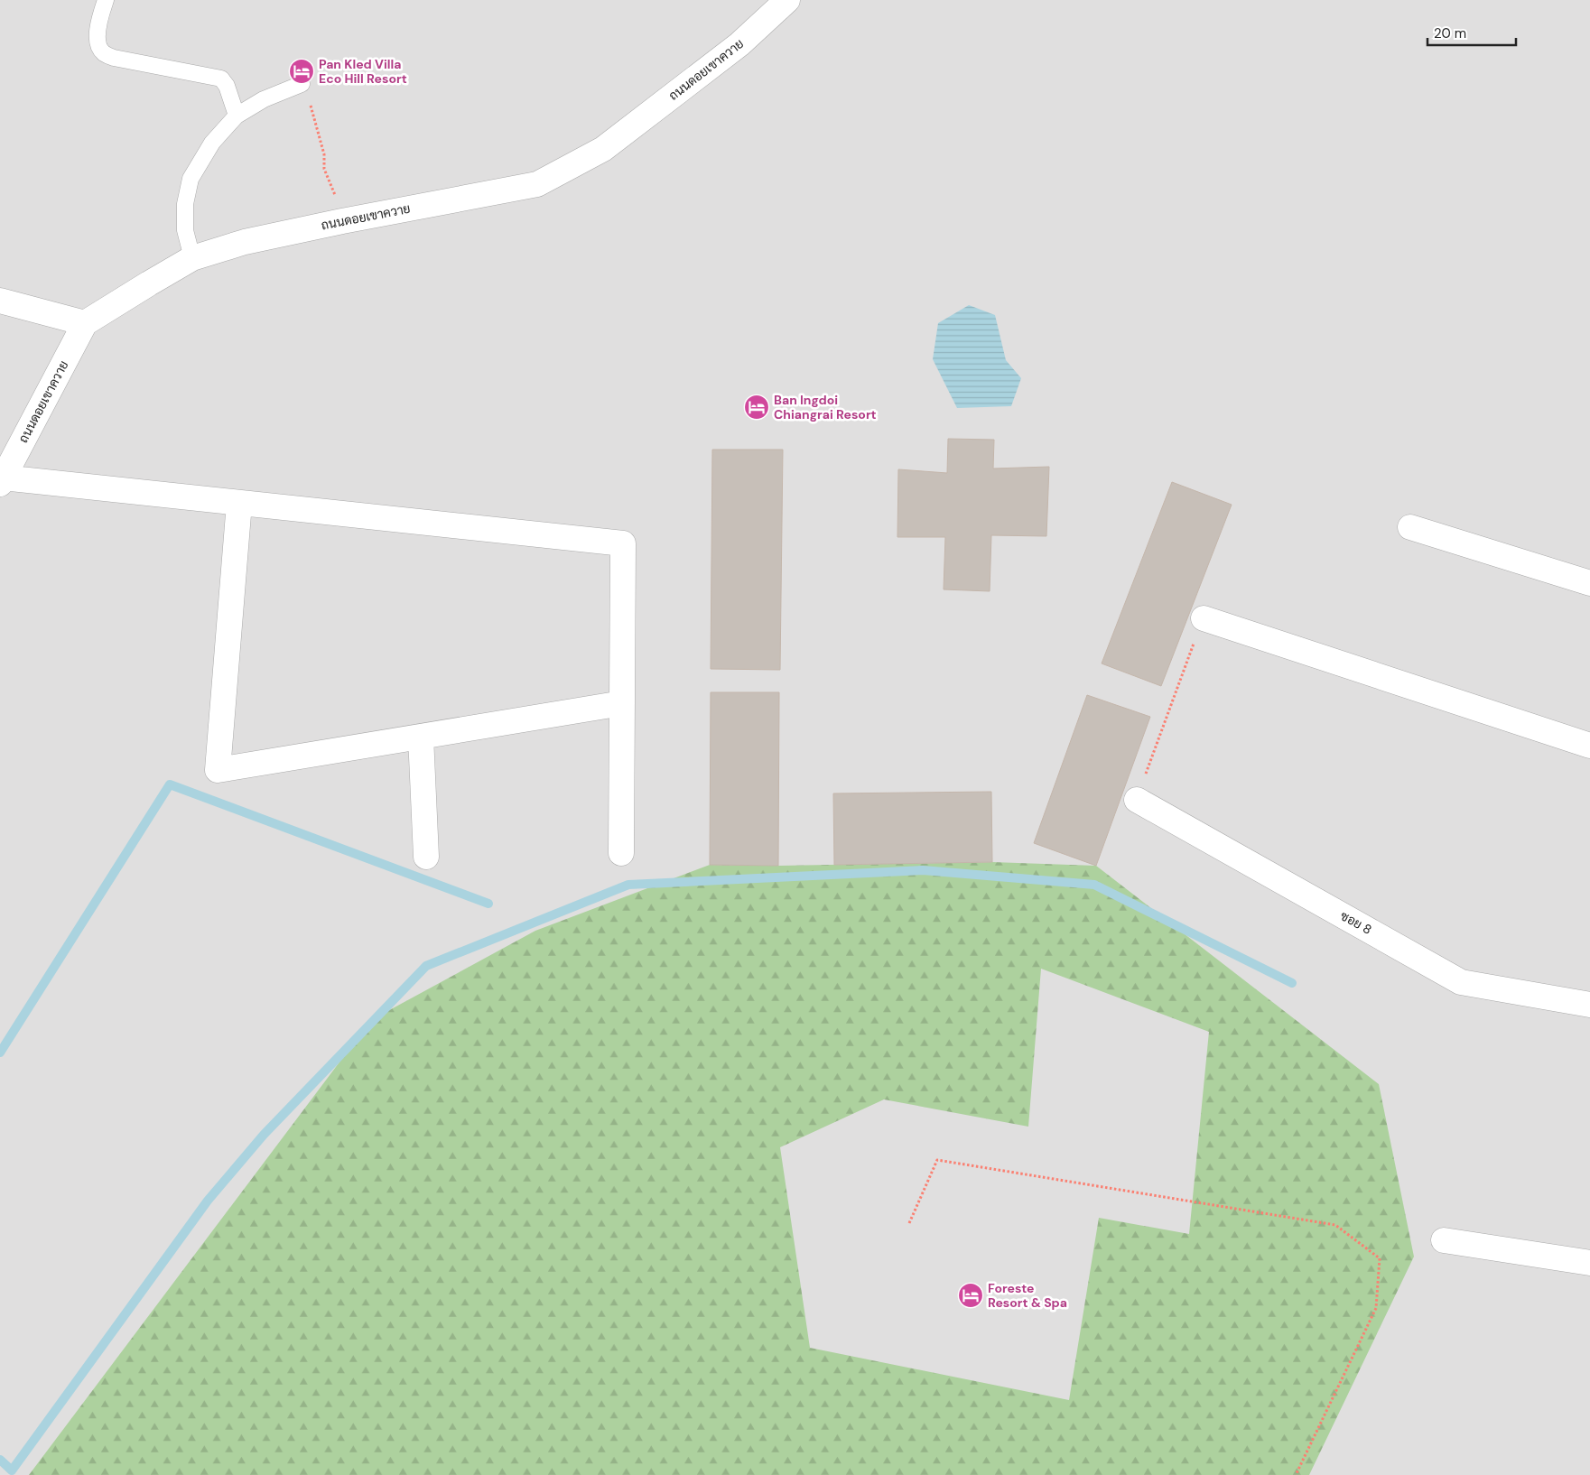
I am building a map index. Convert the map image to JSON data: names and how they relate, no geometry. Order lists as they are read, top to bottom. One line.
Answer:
{"streets":{"street":["ถนนดอยเขาควาย","ซอย 8"]},"places":{"hotel":["Pan Kled Villa Eco Hill Resort","Ban Ingdoi Chiangrai Resort","Foreste Resort & Spa"]},"scale_bar":"20 m"}
